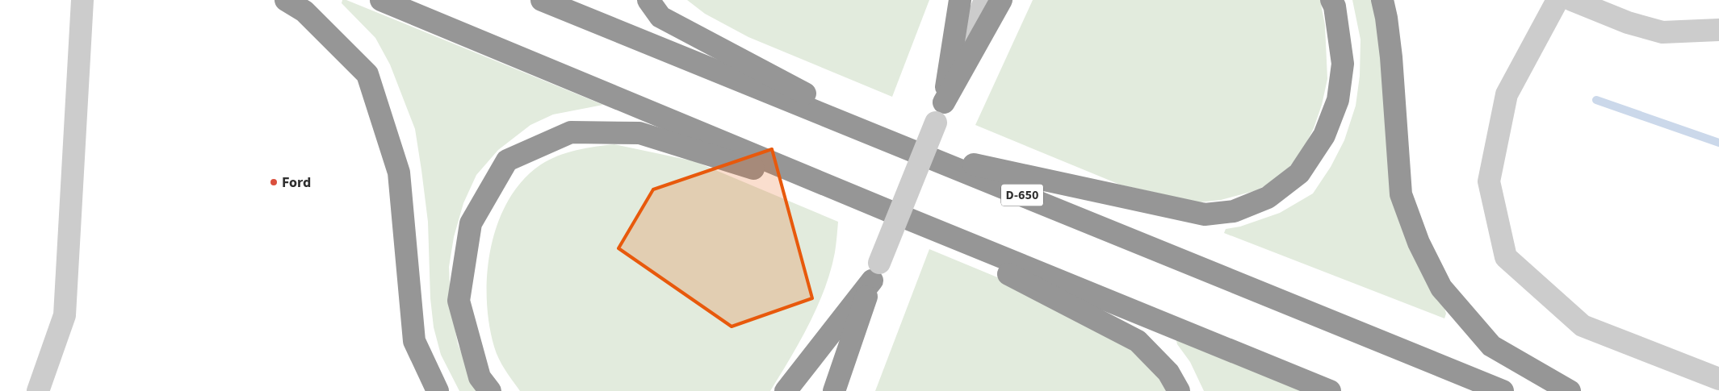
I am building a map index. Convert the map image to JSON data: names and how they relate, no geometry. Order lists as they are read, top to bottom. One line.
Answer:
{"streets":{"highway":["D-650"]},"places":["Ford"]}
